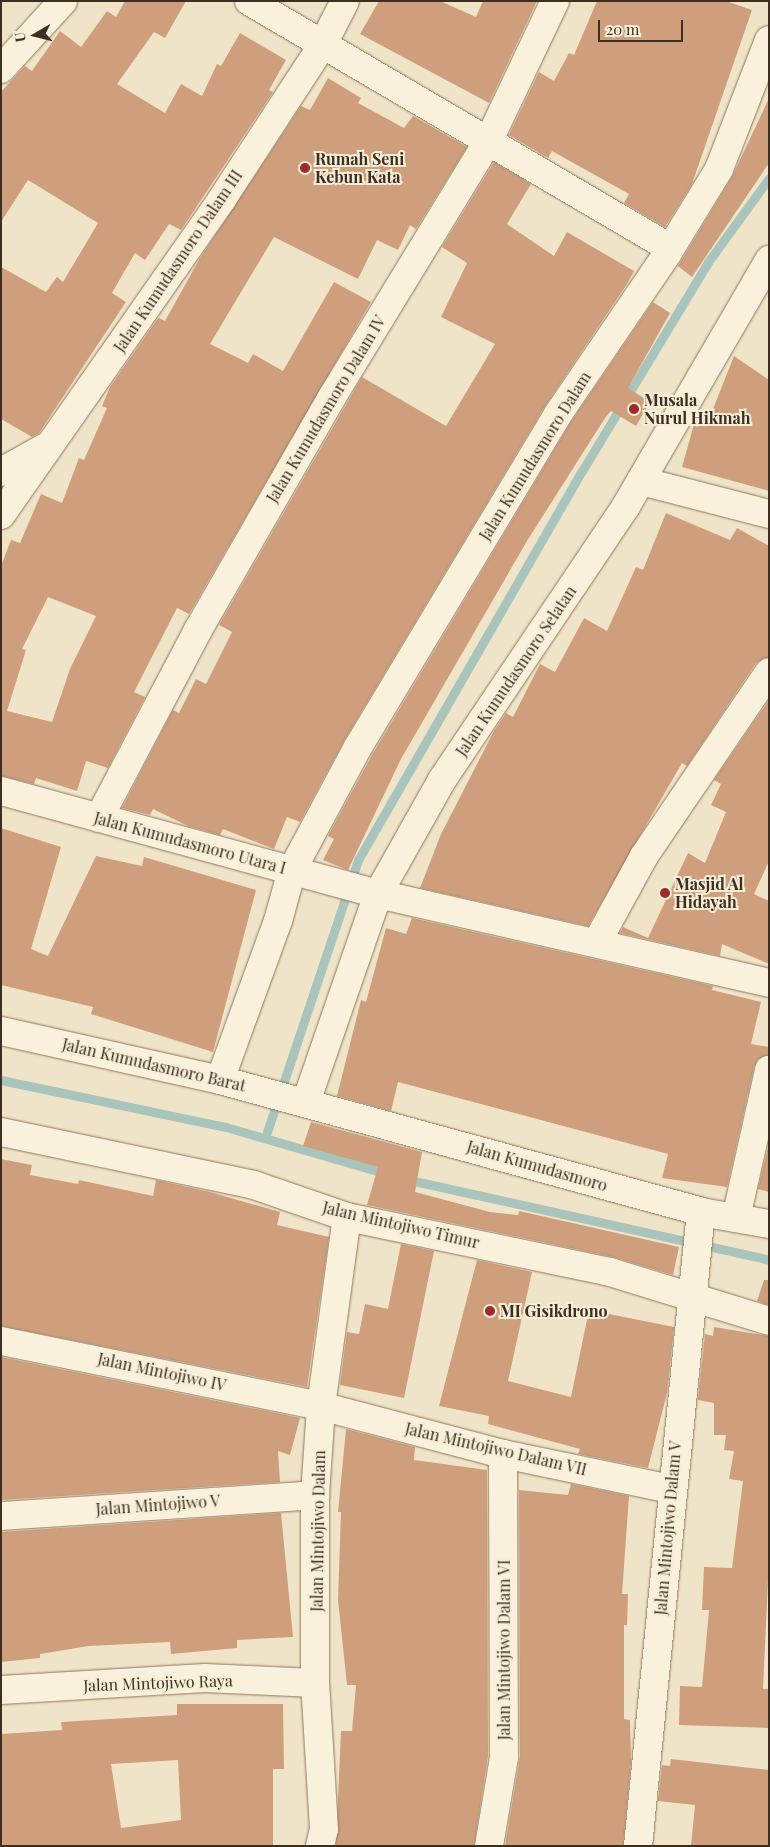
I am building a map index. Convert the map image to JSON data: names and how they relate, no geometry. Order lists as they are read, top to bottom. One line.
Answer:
{"streets":{"street":["Jalan Kumudasmoro Dalam III","Jalan Kumudasmoro Dalam IV","Jalan Kumudasmoro Dalam","Jalan Kumudasmoro Selatan","Jalan Kumudasmoro Utara I","Jalan Kumudasmoro Barat","Jalan Kumudasmoro","Jalan Mintojiwo Timur","Jalan Mintojiwo IV","Jalan Mintojiwo Dalam VII","Jalan Mintojiwo V","Jalan Mintojiwo Dalam V","Jalan Mintojiwo Dalam","Jalan Mintojiwo Dalam VI","Jalan Mintojiwo Raya"]},"crossings":[["Jalan Kumudasmoro Dalam IV","Jalan Kumudasmoro Utara I"],["Jalan Kumudasmoro Dalam","Jalan Kumudasmoro Utara I"],["Jalan Kumudasmoro Dalam","Jalan Kumudasmoro Barat"],["Jalan Kumudasmoro Selatan","Jalan Kumudasmoro Utara I"],["Jalan Kumudasmoro Selatan","Jalan Kumudasmoro Barat"],["Jalan Kumudasmoro Selatan","Jalan Kumudasmoro"],["Jalan Kumudasmoro Barat","Jalan Kumudasmoro"],["Jalan Kumudasmoro","Jalan Mintojiwo Dalam V"],["Jalan Mintojiwo Timur","Jalan Mintojiwo Dalam V"],["Jalan Mintojiwo Timur","Jalan Mintojiwo Dalam"],["Jalan Mintojiwo IV","Jalan Mintojiwo Dalam VII"],["Jalan Mintojiwo IV","Jalan Mintojiwo Dalam"],["Jalan Mintojiwo Dalam VII","Jalan Mintojiwo Dalam V"],["Jalan Mintojiwo Dalam VII","Jalan Mintojiwo Dalam"],["Jalan Mintojiwo Dalam VII","Jalan Mintojiwo Dalam VI"],["Jalan Mintojiwo V","Jalan Mintojiwo Dalam"],["Jalan Mintojiwo Dalam","Jalan Mintojiwo Raya"]],"places":["Rumah Seni Kebun Kata","Musala Nurul Hikmah","Masjid Al Hidayah","MI Gisikdrono"],"scale_bar":"20 m","north":"left"}
